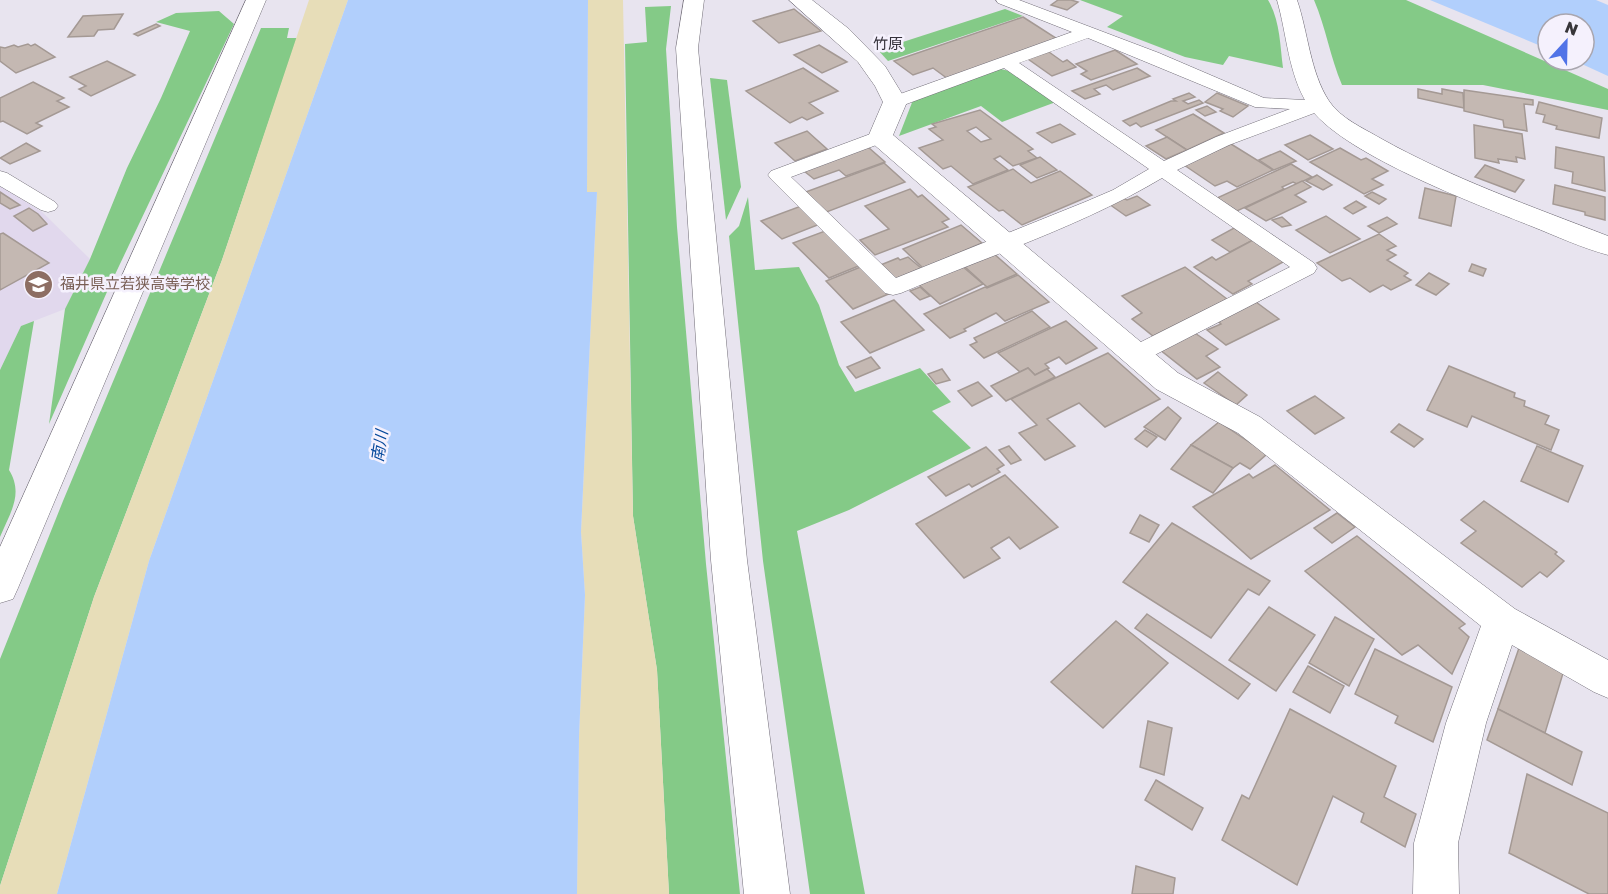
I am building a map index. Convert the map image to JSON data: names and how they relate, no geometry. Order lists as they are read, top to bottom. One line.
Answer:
{"districts":["竹原"],"water":["南川"],"places":{"school or university":["福井県立若狭高等学校"]},"north":"top"}
